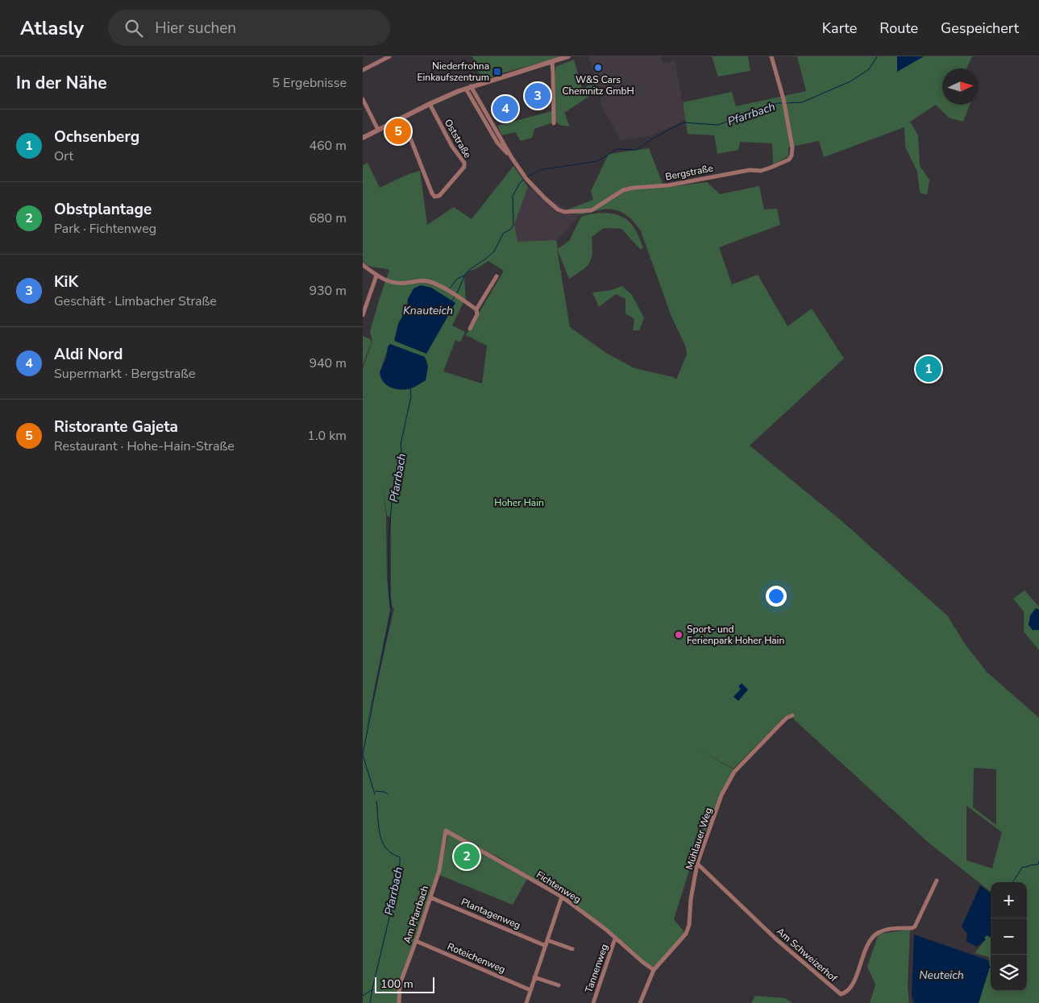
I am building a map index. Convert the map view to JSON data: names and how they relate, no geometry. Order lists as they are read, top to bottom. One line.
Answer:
{"streets":{"street":["Oststraße","Bergstraße","Mühlauer Weg","Fichtenweg","Plantagenweg","Am Pfarrbach","Am Schweizerhof","Roteichenweg","Tannenweg"]},"crossings":[["Mühlauer Weg","Fichtenweg"],["Mühlauer Weg","Am Schweizerhof"],["Fichtenweg","Am Pfarrbach"],["Fichtenweg","Tannenweg"],["Plantagenweg","Am Pfarrbach"],["Am Pfarrbach","Roteichenweg"]],"water":["Pfarrbach","Knauteich","Neuteich"],"parks":["Hoher Hain"],"places":{"other":["W&S Cars Chemnitz GmbH","Sport- und Ferienpark Hoher Hain"],"transit":["Niederfrohna Einkaufszentrum"]},"scale_bar":"100 m","north":"right","page":{"header":"Atlasly","search":"Hier suchen","nav":["Karte","Route","Gespeichert"],"heading":["In der Nähe","5 Ergebnisse"],"pins":["3","4","5","1","2"],"list":[{"mark":"1","name":"Ochsenberg","note":"Ort","value":"460 m"},{"mark":"2","name":"Obstplantage","note":"Park · Fichtenweg","value":"680 m"},{"mark":"3","name":"KiK","note":"Geschäft · Limbacher Straße","value":"930 m"},{"mark":"4","name":"Aldi Nord","note":"Supermarkt · Bergstraße","value":"940 m"},{"mark":"5","name":"Ristorante Gajeta","note":"Restaurant · Hohe-Hain-Straße","value":"1.0 km"}],"map_buttons":["+","−"],"scale":"100 m"}}
